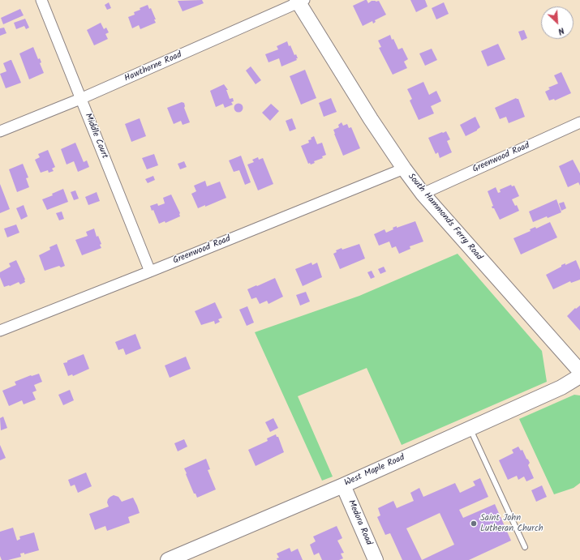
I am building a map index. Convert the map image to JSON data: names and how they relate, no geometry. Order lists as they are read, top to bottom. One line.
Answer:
{"streets":{"street":["Hawthorne Road","Middle Court","Greenwood Road","South Hammonds Ferry Road","West Maple Road","Medora Road"]},"crossings":[["Hawthorne Road","Middle Court"],["Hawthorne Road","South Hammonds Ferry Road"],["Middle Court","Greenwood Road"],["Greenwood Road","South Hammonds Ferry Road"],["West Maple Road","Medora Road"]],"places":["Saint John Lutheran Church"],"north":"bottom right"}
